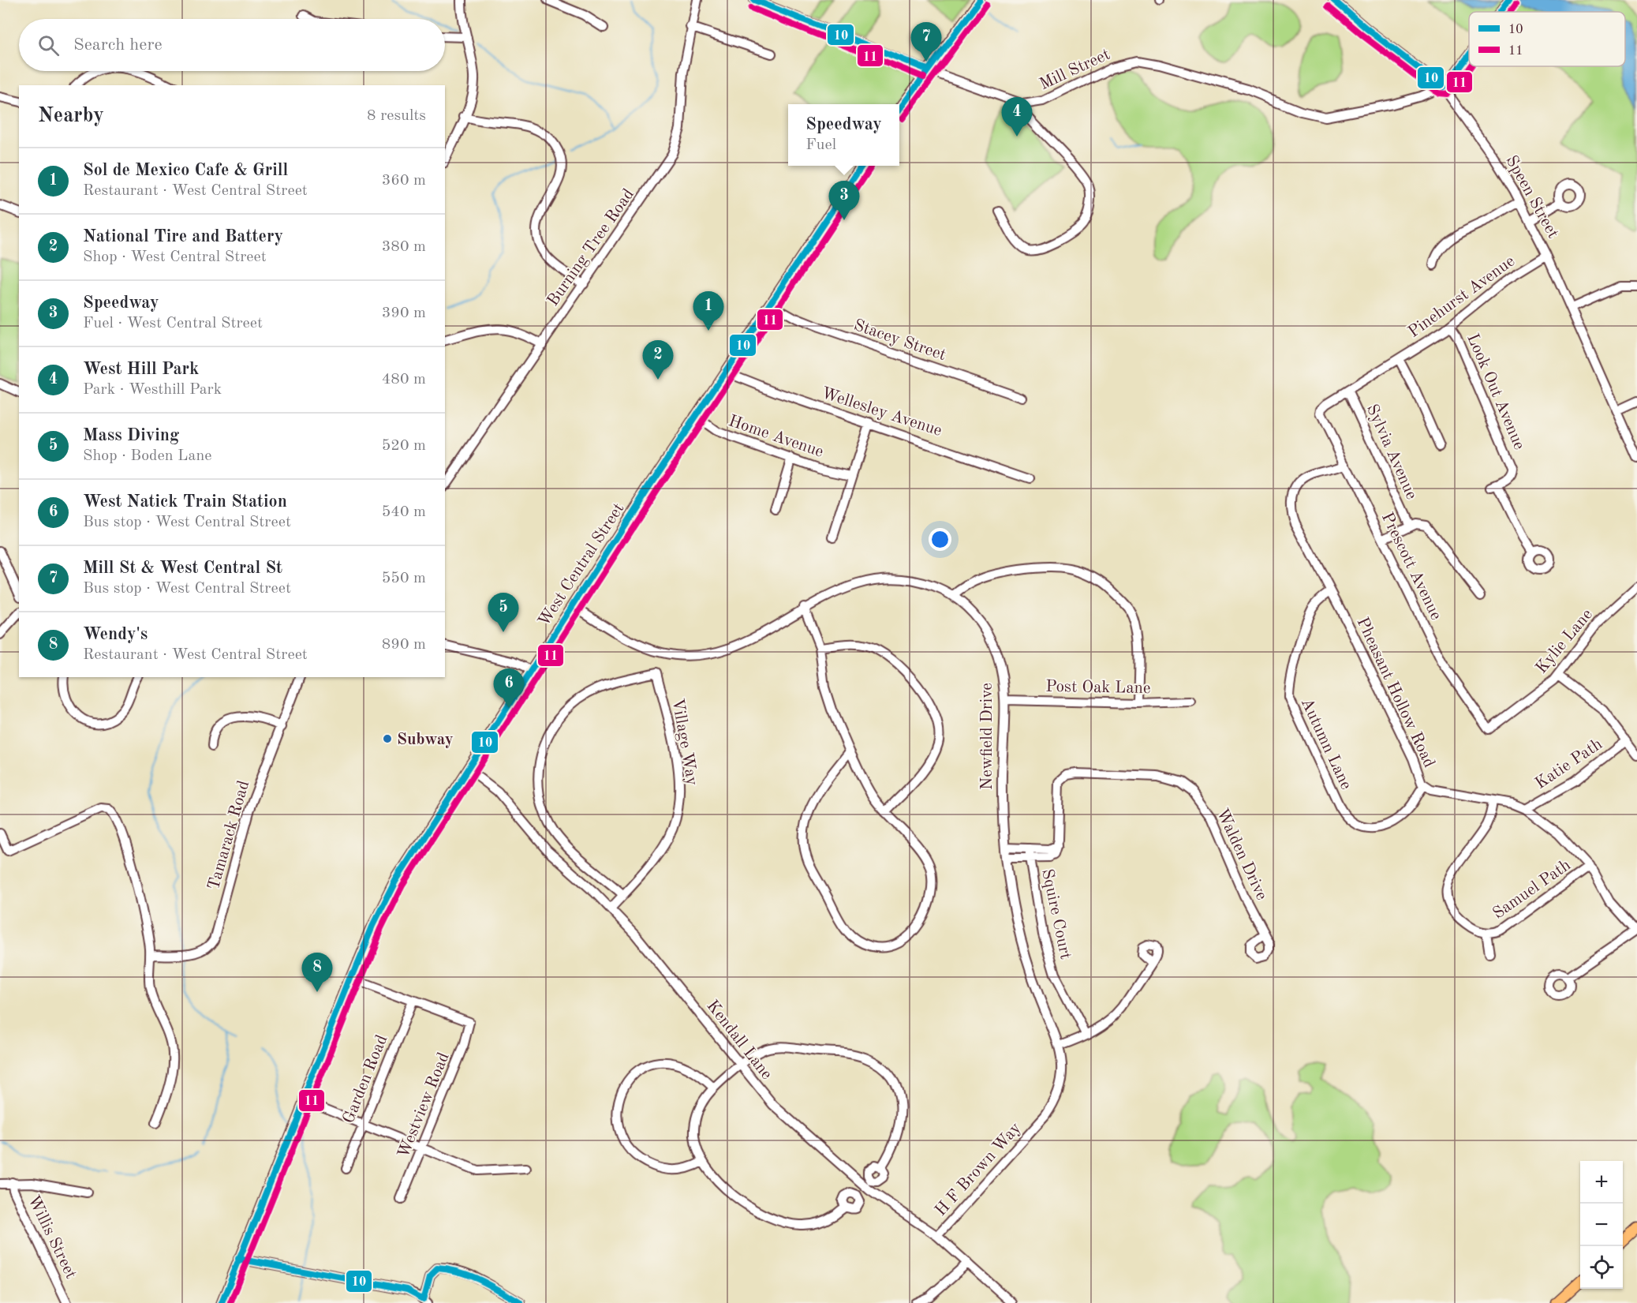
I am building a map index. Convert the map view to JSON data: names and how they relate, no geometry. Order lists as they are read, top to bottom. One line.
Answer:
{"streets":{"main road":["West Central Street"],"street":["Mill Street","Speen Street","Burning Tree Road","Pinehurst Avenue","Stacey Street","Look Out Avenue","Wellesley Avenue","Home Avenue","Sylvia Avenue","Prescott Avenue","Kylie Lane","Post Oak Lane","Pheasant Hollow Road","Newfield Drive","Village Way","Autumn Lane","Katie Path","Tamarack Road","Walden Drive","Samuel Path","Squire Court","Kendall Lane","Garden Road","Westview Road","H F Brown Way","Willis Street"]},"crossings":[["Mill Street","Speen Street"],["Speen Street","Pinehurst Avenue"],["Pinehurst Avenue","Look Out Avenue"],["Pinehurst Avenue","Sylvia Avenue"],["Pinehurst Avenue","Prescott Avenue"],["Stacey Street","West Central Street"],["Wellesley Avenue","West Central Street"],["Home Avenue","West Central Street"],["West Central Street","Newfield Drive"],["West Central Street","Kendall Lane"],["Prescott Avenue","Kylie Lane"],["Prescott Avenue","Pheasant Hollow Road"],["Post Oak Lane","Newfield Drive"],["Pheasant Hollow Road","Autumn Lane"],["Pheasant Hollow Road","Katie Path"],["Pheasant Hollow Road","Samuel Path"],["Newfield Drive","Walden Drive"],["Newfield Drive","H F Brown Way"],["Village Way","Kendall Lane"],["Walden Drive","Squire Court"],["Kendall Lane","H F Brown Way"],["Garden Road","Westview Road"]],"places":["Subway"],"lines":["transit line 10","transit line 11"],"legend":["10","11"],"page":{"search":"Search here","pins":["7","4","3","1","2","5","6","8"],"heading":["Nearby","8 results"],"popup":["Speedway","Fuel"],"list":[{"mark":"1","name":"Sol de Mexico Cafe & Grill","note":"Restaurant · West Central Street","value":"360 m"},{"mark":"2","name":"National Tire and Battery","note":"Shop · West Central Street","value":"380 m"},{"mark":"3","name":"Speedway","note":"Fuel · West Central Street","value":"390 m"},{"mark":"4","name":"West Hill Park","note":"Park · Westhill Park","value":"480 m"},{"mark":"5","name":"Mass Diving","note":"Shop · Boden Lane","value":"520 m"},{"mark":"6","name":"West Natick Train Station","note":"Bus stop · West Central Street","value":"540 m"},{"mark":"7","name":"Mill St & West Central St","note":"Bus stop · West Central Street","value":"550 m"},{"mark":"8","name":"Wendy's","note":"Restaurant · West Central Street","value":"890 m"}],"map_buttons":["+","−"]}}
